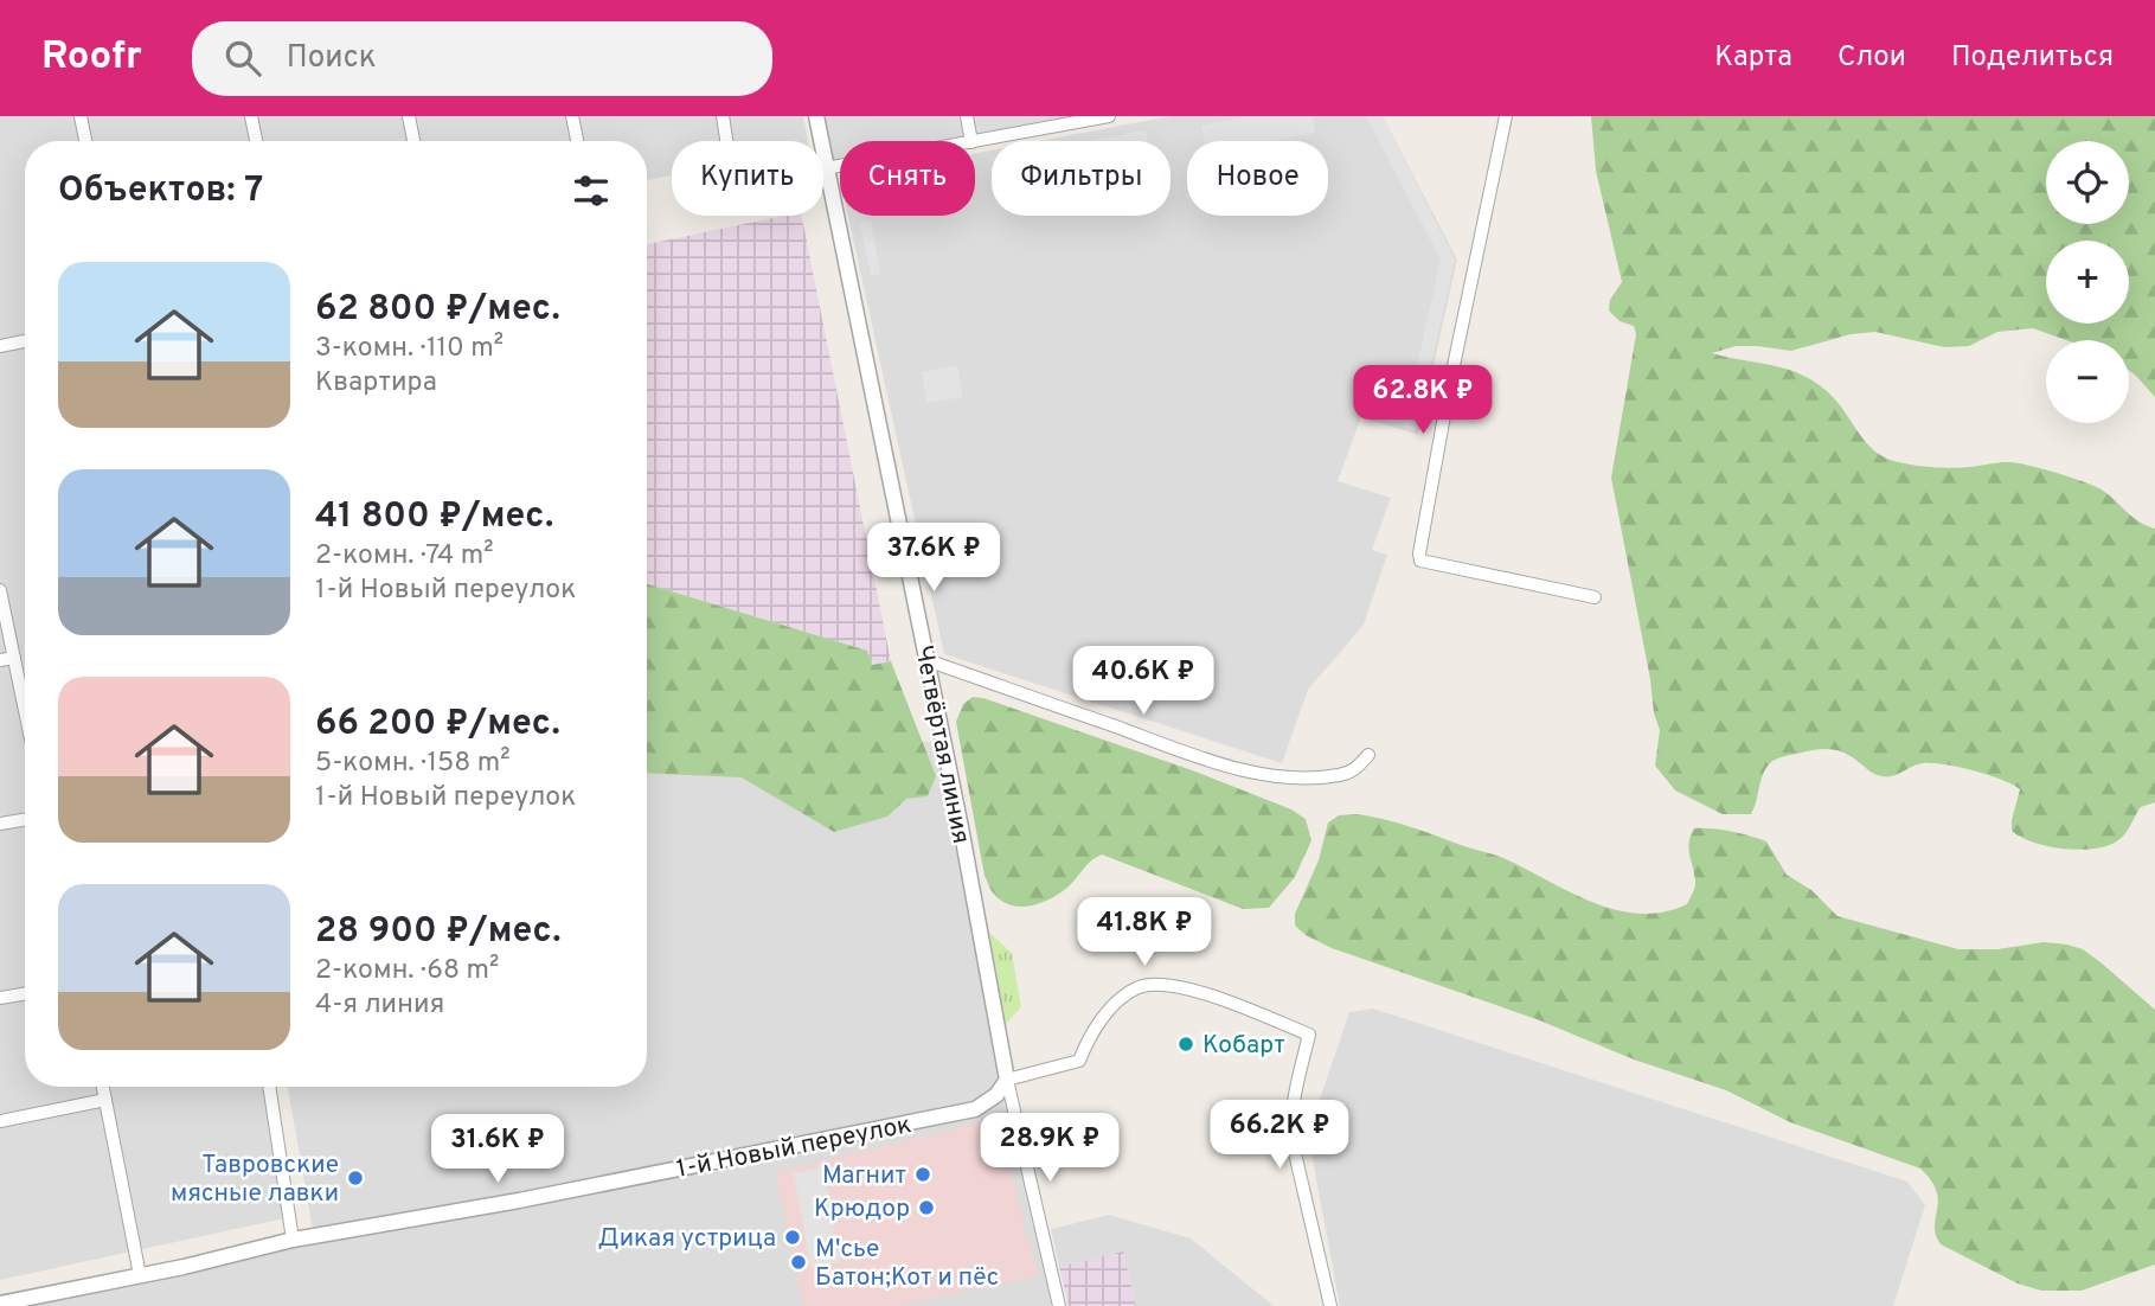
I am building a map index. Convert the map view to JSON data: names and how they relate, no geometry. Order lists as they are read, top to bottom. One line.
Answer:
{"streets":{"street":["Четвёртая линия","1-й Новый переулок"]},"crossings":[["Четвёртая линия","1-й Новый переулок"]],"places":["Кобарт","Магнит","Тавровские мясные лавки","Крюдор","Дикая устрица","М'сье Батон;Кот и пёс"],"page":{"header":"Roofr","search":"Поиск","nav":["Карта","Слои","Поделиться"],"map_buttons":["+","−"],"chip":["Купить","Снять","Фильтры","Новое"],"heading":"Объектов: 7","list":[{"name":"62 800 ₽/мес.","note":"3-комн. · 110 m² · Квартира"},{"name":"41 800 ₽/мес.","note":"2-комн. · 74 m² · 1-й Новый переулок"},{"name":"66 200 ₽/мес.","note":"5-комн. · 158 m² · 1-й Новый переулок"},{"name":"28 900 ₽/мес.","note":"2-комн. · 68 m² · 4-я линия"}],"price":["62.8K ₽","37.6K ₽","40.6K ₽","41.8K ₽","66.2K ₽","28.9K ₽","31.6K ₽"]}}
